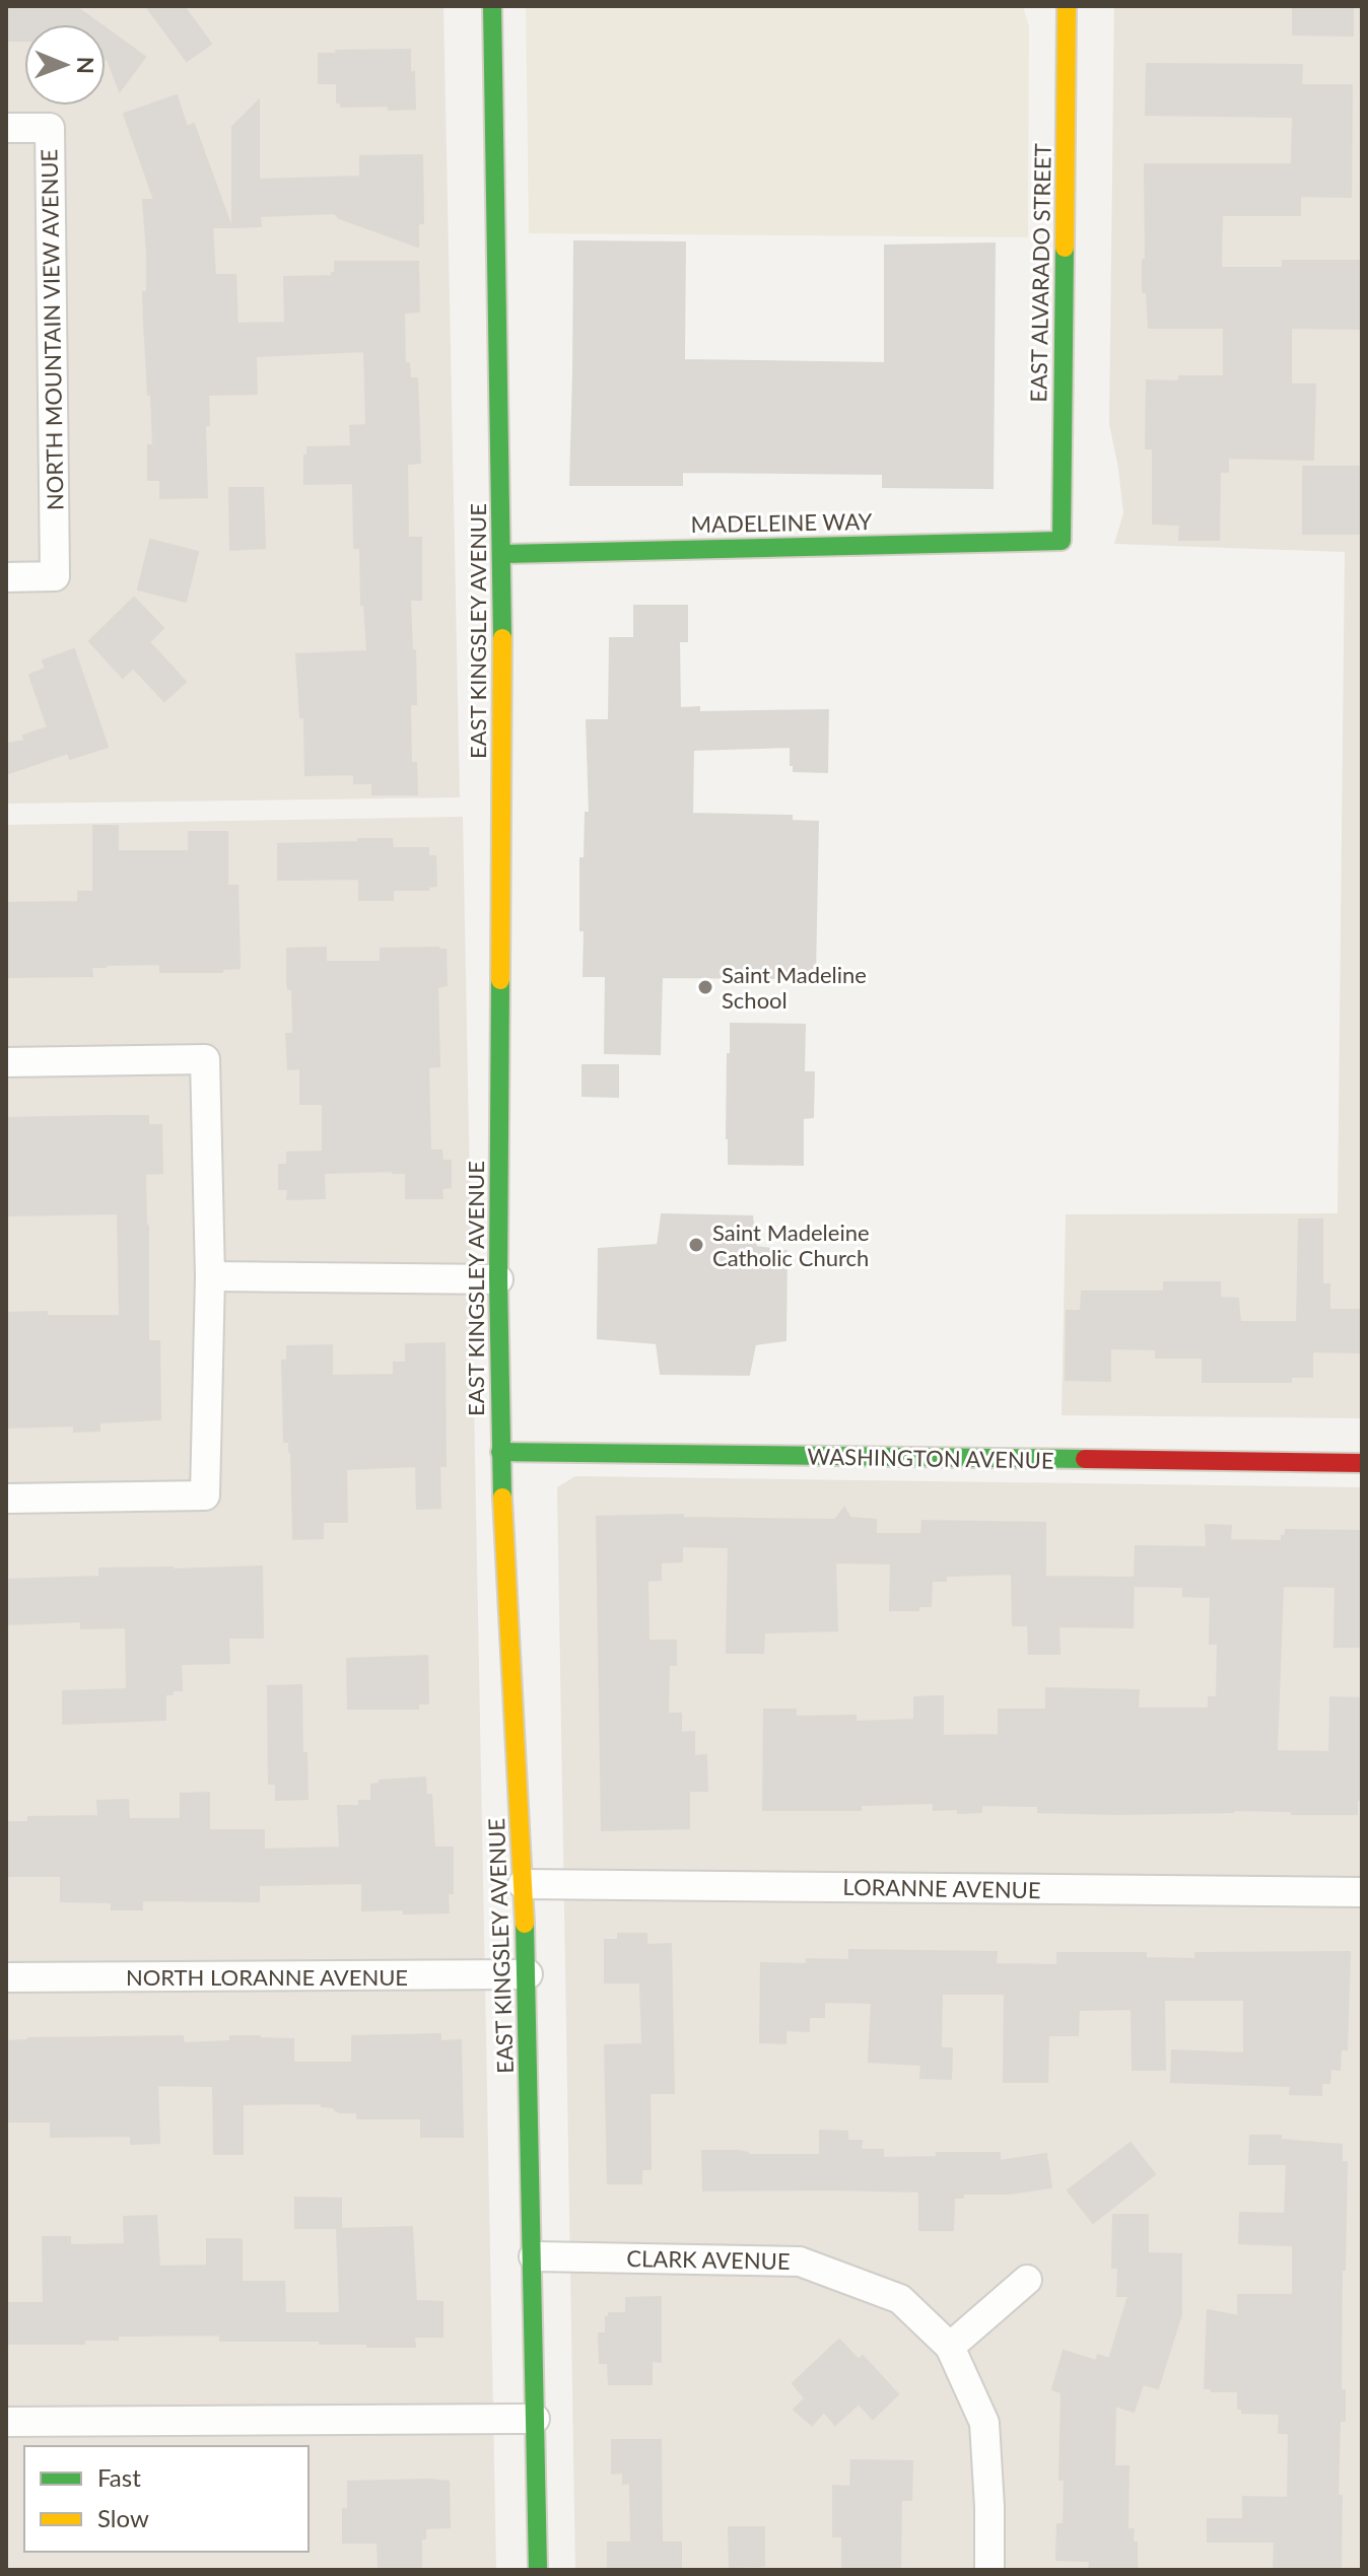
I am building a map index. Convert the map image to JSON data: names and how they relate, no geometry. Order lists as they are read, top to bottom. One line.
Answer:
{"streets":{"street":["EAST ALVARADO STREET","NORTH MOUNTAIN VIEW AVENUE","MADELEINE WAY","EAST KINGSLEY AVENUE","WASHINGTON AVENUE","LORANNE AVENUE","NORTH LORANNE AVENUE","CLARK AVENUE"]},"crossings":[["EAST ALVARADO STREET","MADELEINE WAY"],["MADELEINE WAY","EAST KINGSLEY AVENUE"],["EAST KINGSLEY AVENUE","WASHINGTON AVENUE"],["EAST KINGSLEY AVENUE","LORANNE AVENUE"],["EAST KINGSLEY AVENUE","NORTH LORANNE AVENUE"],["EAST KINGSLEY AVENUE","CLARK AVENUE"]],"places":["Saint Madeline School","Saint Madeleine Catholic Church"],"legend":["Fast","Slow"],"north":"right"}
